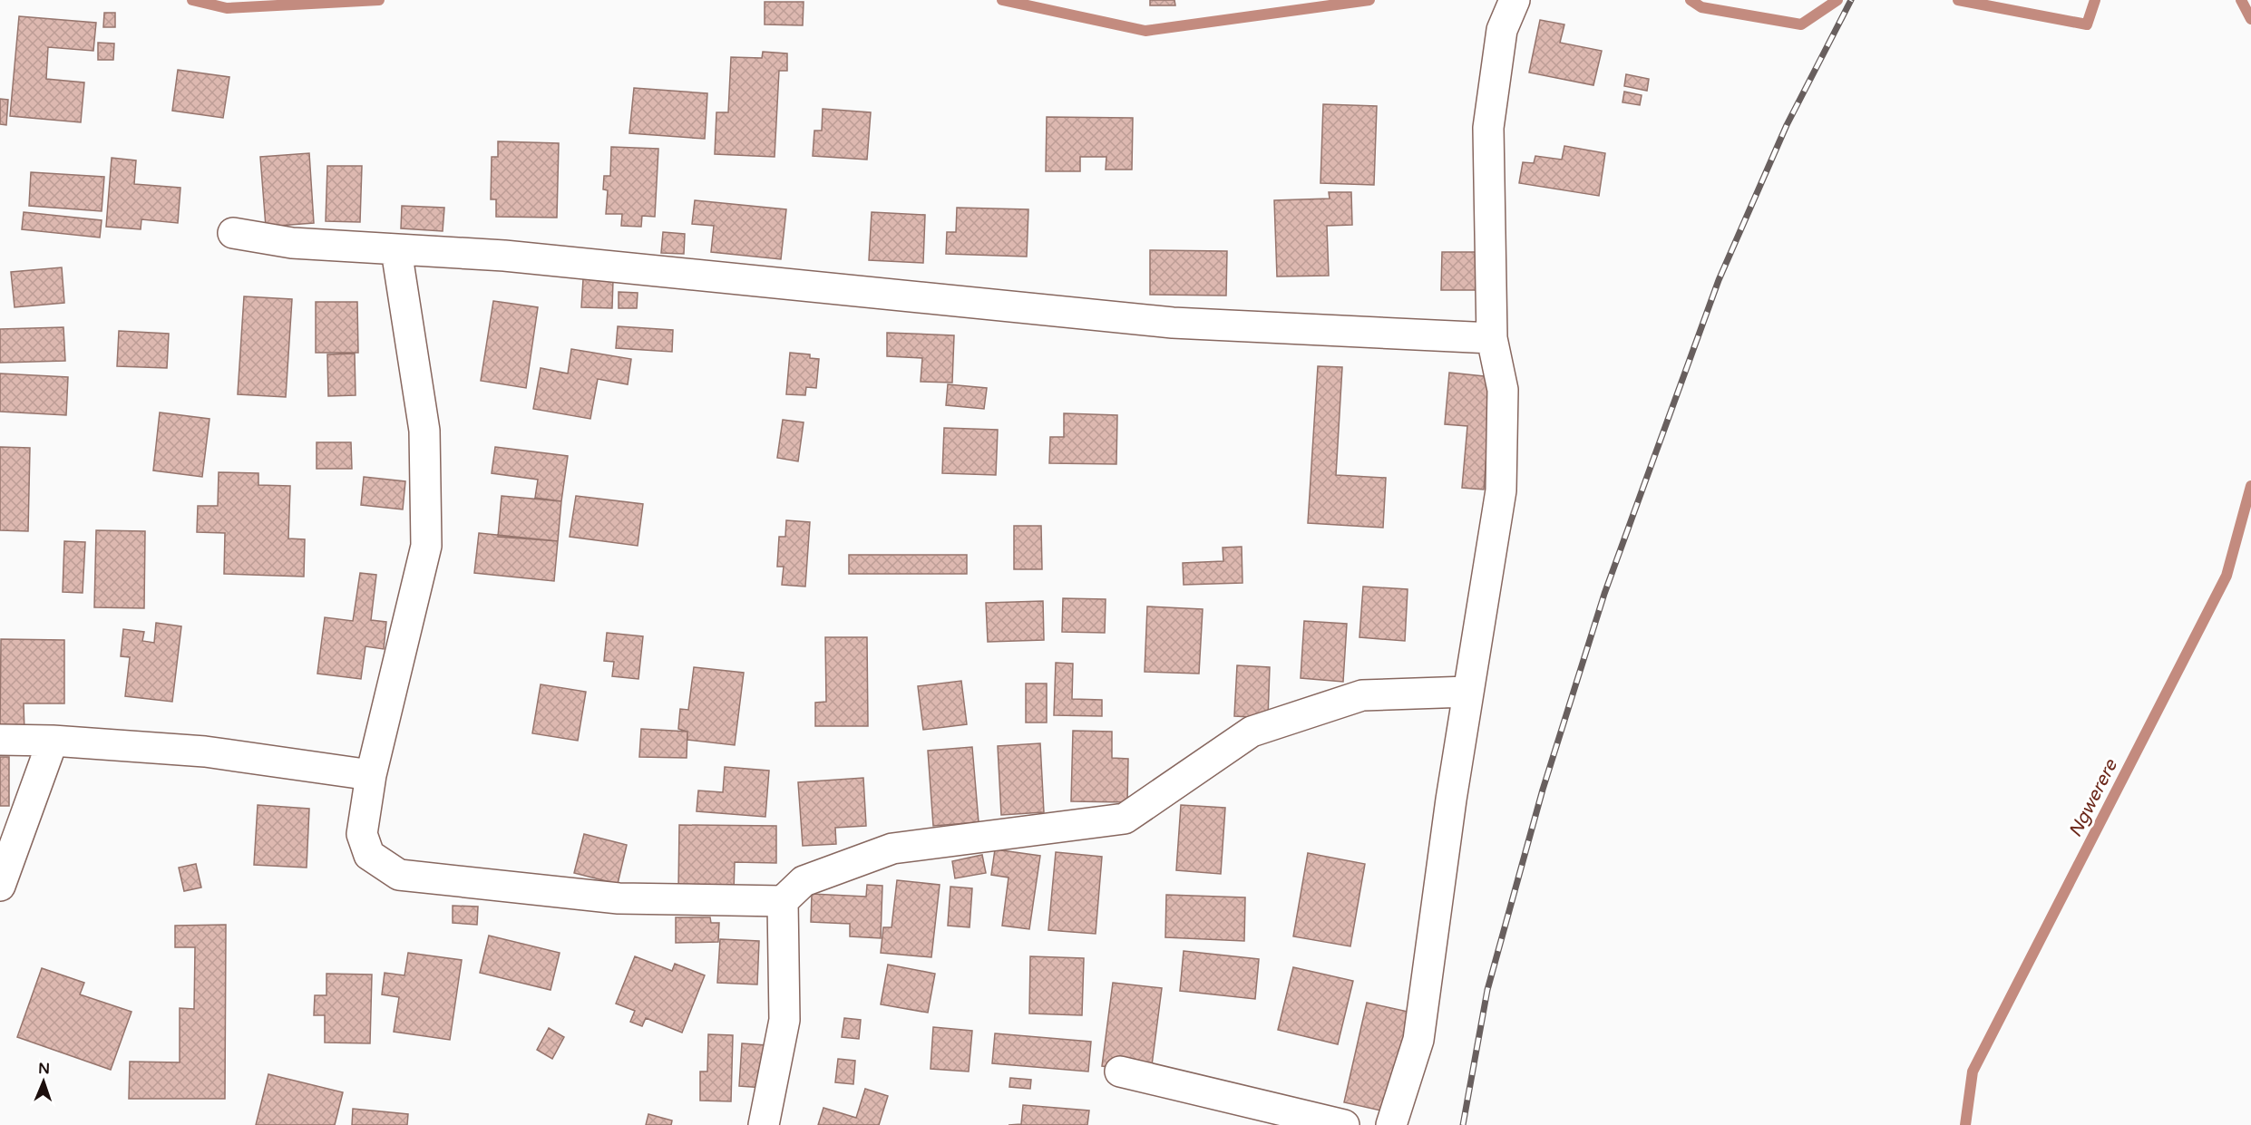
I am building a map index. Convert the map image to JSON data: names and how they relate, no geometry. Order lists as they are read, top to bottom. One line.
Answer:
{"water":["Ngwerere"],"north":"top"}
